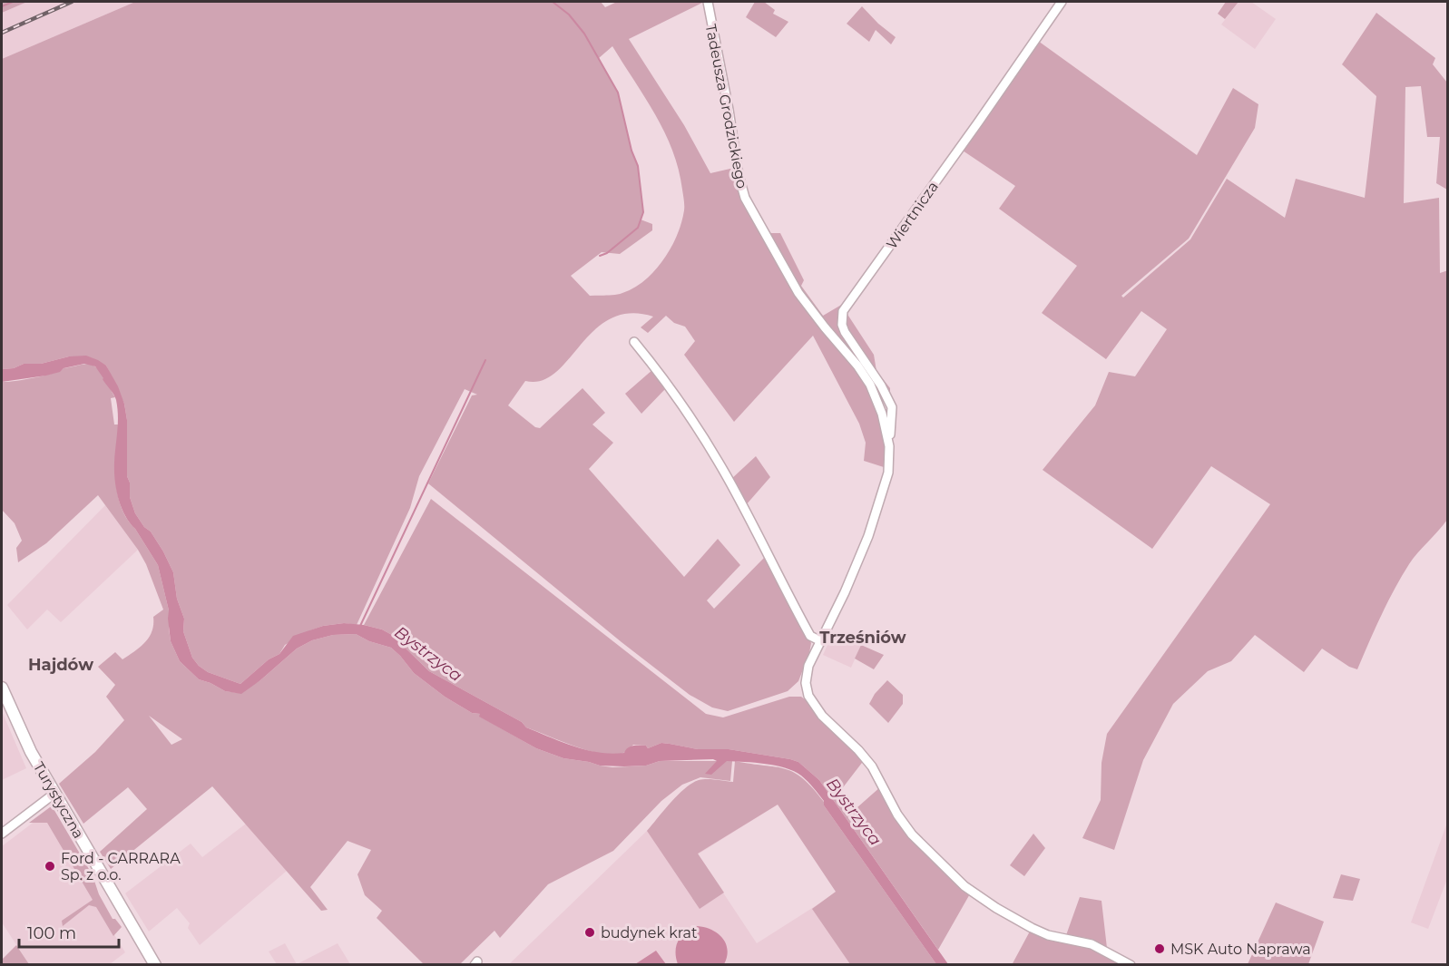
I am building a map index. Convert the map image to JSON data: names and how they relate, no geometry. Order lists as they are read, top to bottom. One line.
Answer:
{"streets":{"main road":["Turystyczna"],"street":["Tadeusza Grodzickiego","Wiertnicza"]},"crossings":[["Tadeusza Grodzickiego","Wiertnicza"]],"districts":["Trześniów","Hajdów"],"water":["Bystrzyca"],"places":["Ford - CARRARA Sp. z o.o.","budynek krat","MSK Auto Naprawa"],"scale_bar":"100 m"}
